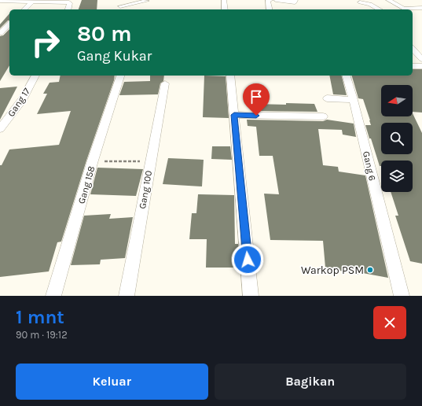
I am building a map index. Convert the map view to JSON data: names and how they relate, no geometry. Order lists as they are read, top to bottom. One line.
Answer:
{"streets":{"street":["Gang 17","Gang 6","Gang 158","Gang 100"]},"places":["Warkop PSM"],"north":"left","page":{"turn":["80 m","Gang Kukar"],"heading":["1 mnt","90 m · 19:12"],"buttons":["Keluar","Bagikan"]}}
